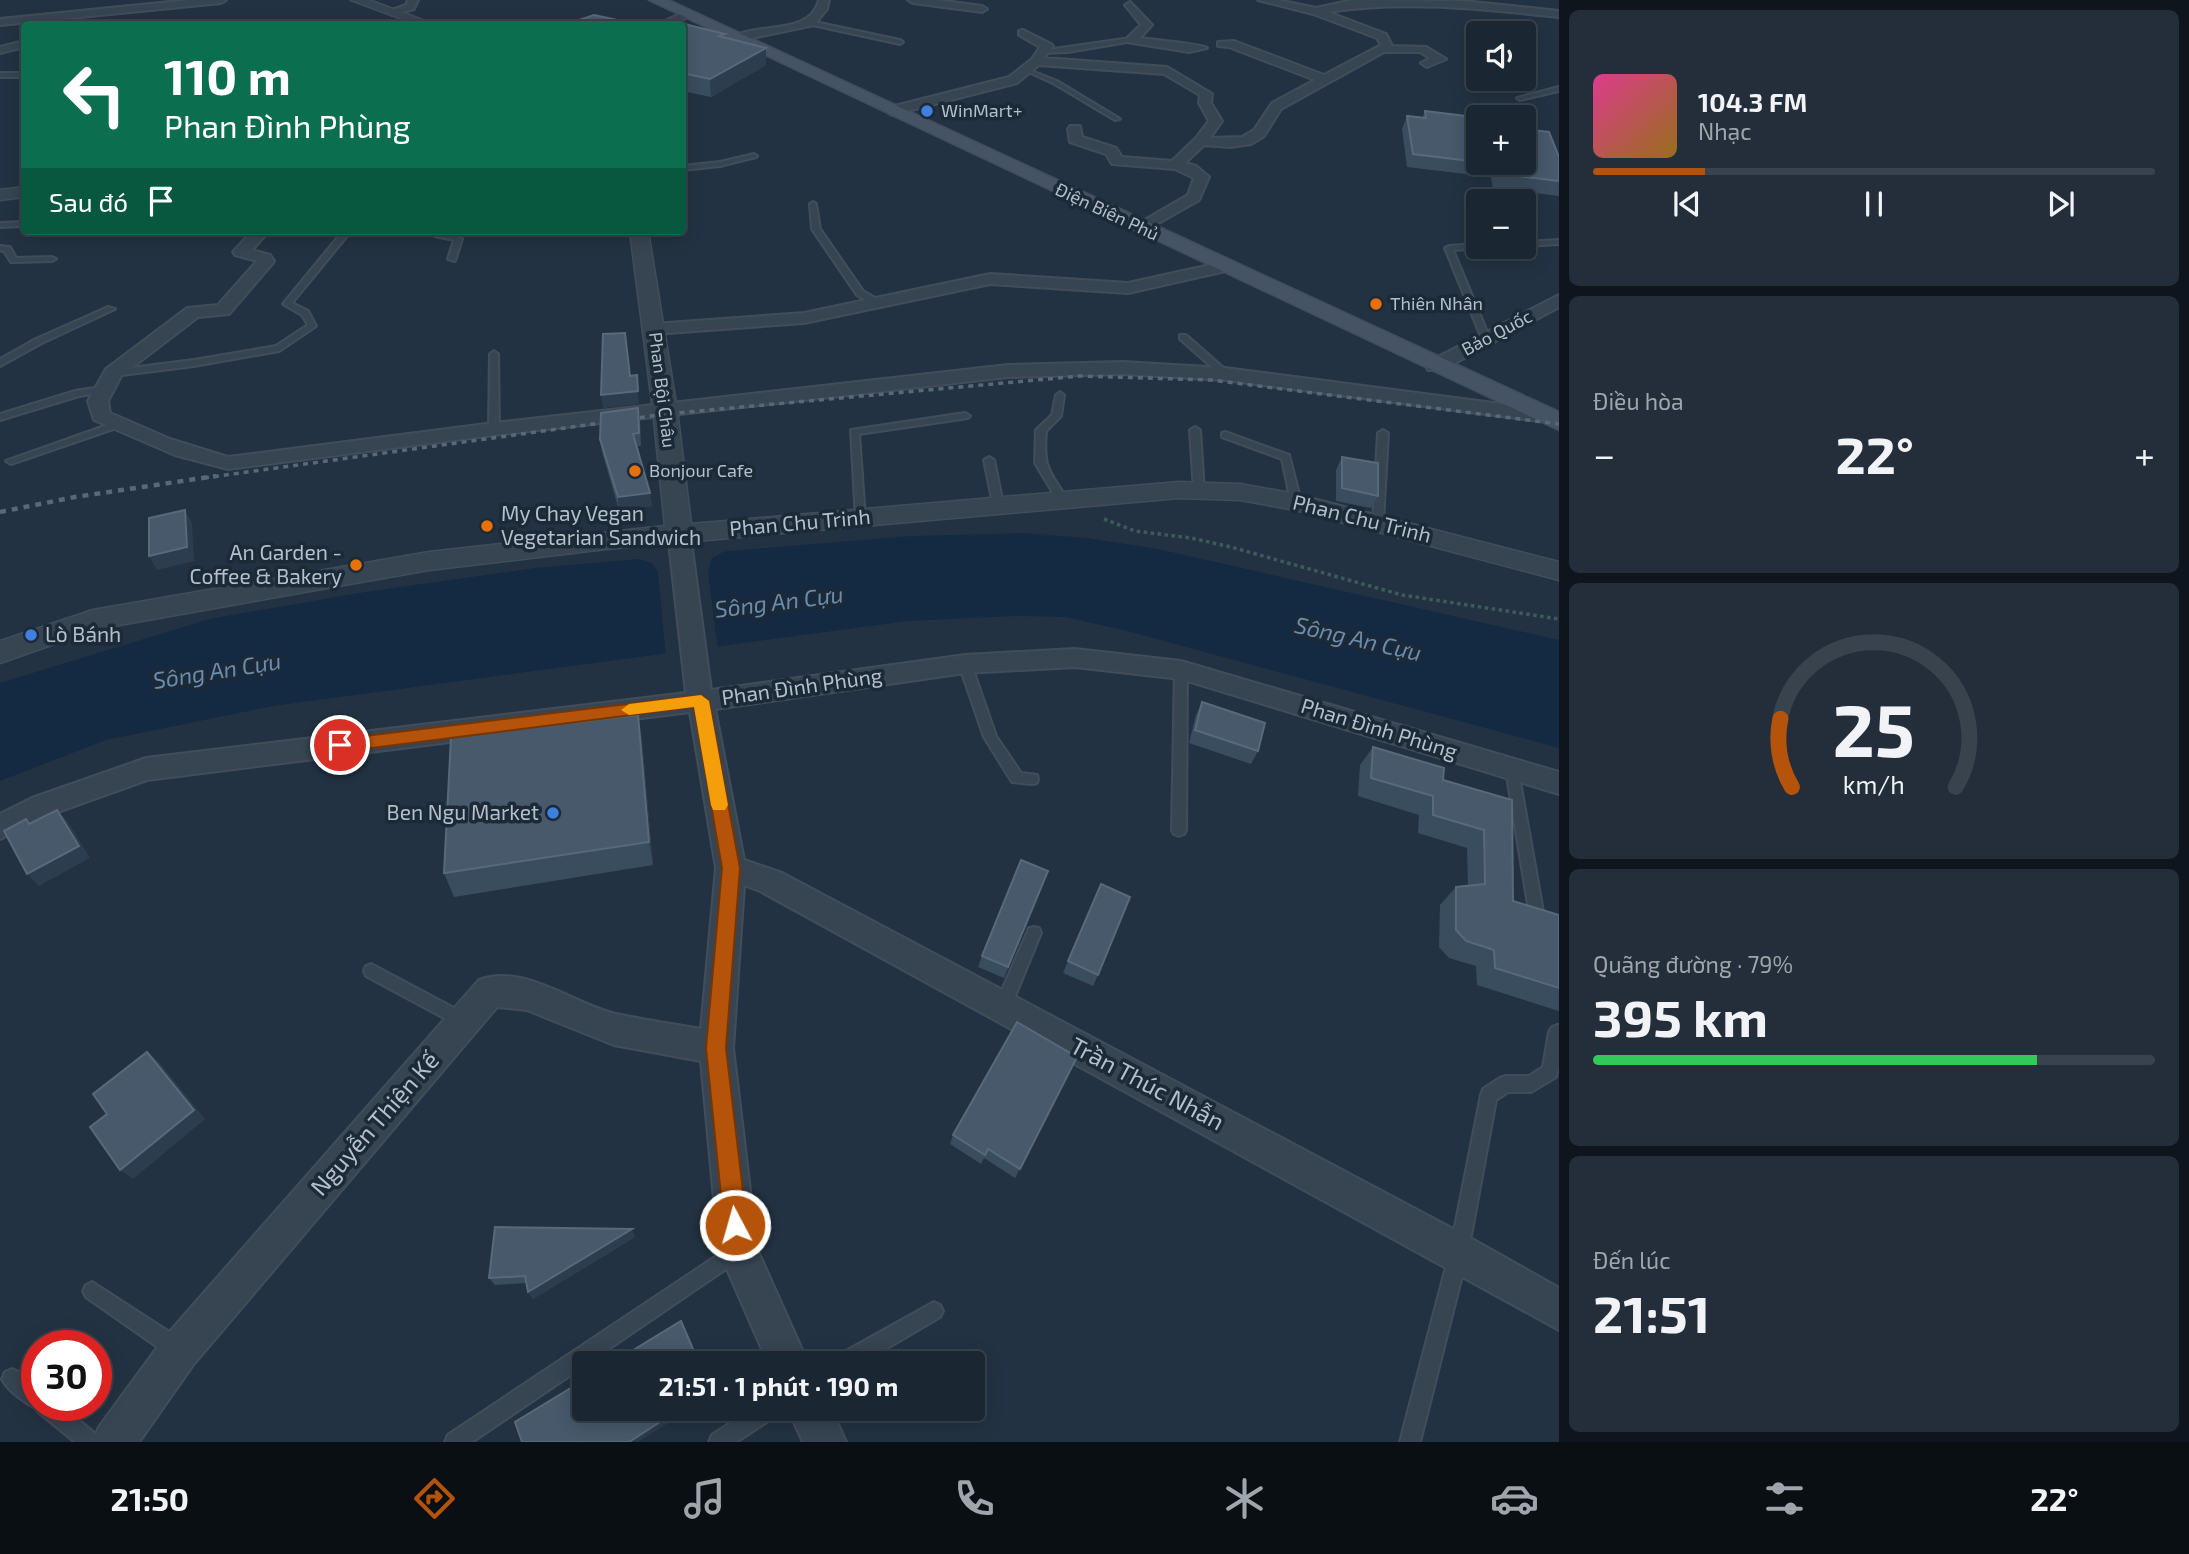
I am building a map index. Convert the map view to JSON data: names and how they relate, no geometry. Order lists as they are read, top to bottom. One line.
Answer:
{"streets":{"main road":["Điện Biên Phủ"],"street":["Bảo Quốc","Phan Bội Châu","Phan Chu Trinh","Phan Đình Phùng","Trần Thúc Nhẫn","Nguyễn Thiện Kế"]},"crossings":[["Điện Biên Phủ","Bảo Quốc"],["Phan Bội Châu","Phan Chu Trinh"]],"water":["Sông An Cựu"],"places":["WinMart+","Thiên Nhân","Bonjour Cafe","My Chay Vegan Vegetarian Sandwich","An Garden - Coffee & Bakery","Lò Bánh","Ben Ngu Market"],"page":{"map_buttons":["+","−"],"turn":["110 m","Phan Đình Phùng"],"song":["104.3 FM","Nhạc"],"then":"Sau đó","tile":["Điều hòa",["Quãng đường · 79%","395 km"],["Đến lúc","21:51"]],"heat":["−","22°","+"],"limit":"30","trip":"21:51 · 1 phút · 190 m","tabs":["21:50","22°"],"gauge":["25","km/h"]}}
